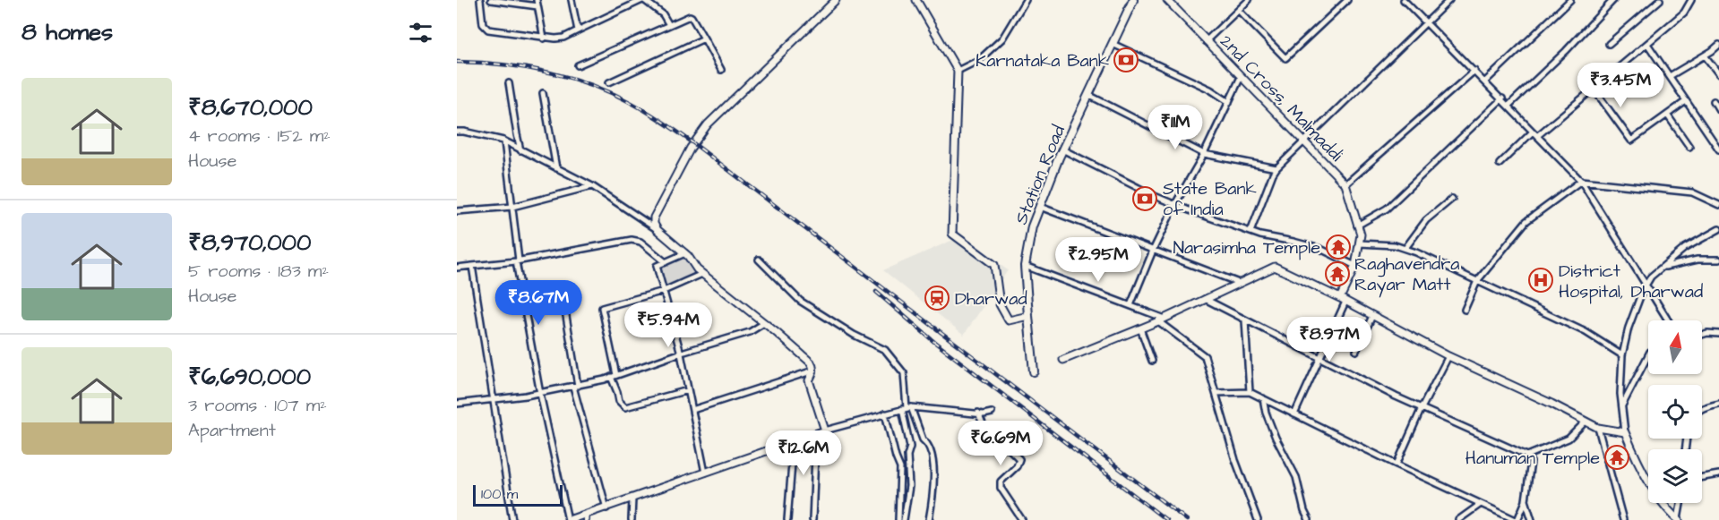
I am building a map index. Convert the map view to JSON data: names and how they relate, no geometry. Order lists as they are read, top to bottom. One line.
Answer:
{"streets":{"main road":["Station Road"],"street":["2nd Cross, Malmaddi"]},"places":{"bank":["Karnataka Bank","State Bank of India"],"temple":["Narasimha Temple","Raghavendra Rayar Matt","Hanuman Temple"],"hospital":["District Hospital, Dharwad"],"station":["Dharwad"]},"scale_bar":"100 m","north":"top","page":{"heading":"8 homes","price":["₹3.45M","₹11M","₹2.95M","₹8.67M","₹5.94M","₹8.97M","₹6.69M","₹12.6M"],"list":[{"name":"₹8,670,000","note":"4 rooms · 152 m² · House"},{"name":"₹8,970,000","note":"5 rooms · 183 m² · House"},{"name":"₹6,690,000","note":"3 rooms · 107 m² · Apartment"}],"scale":"100 m"}}
